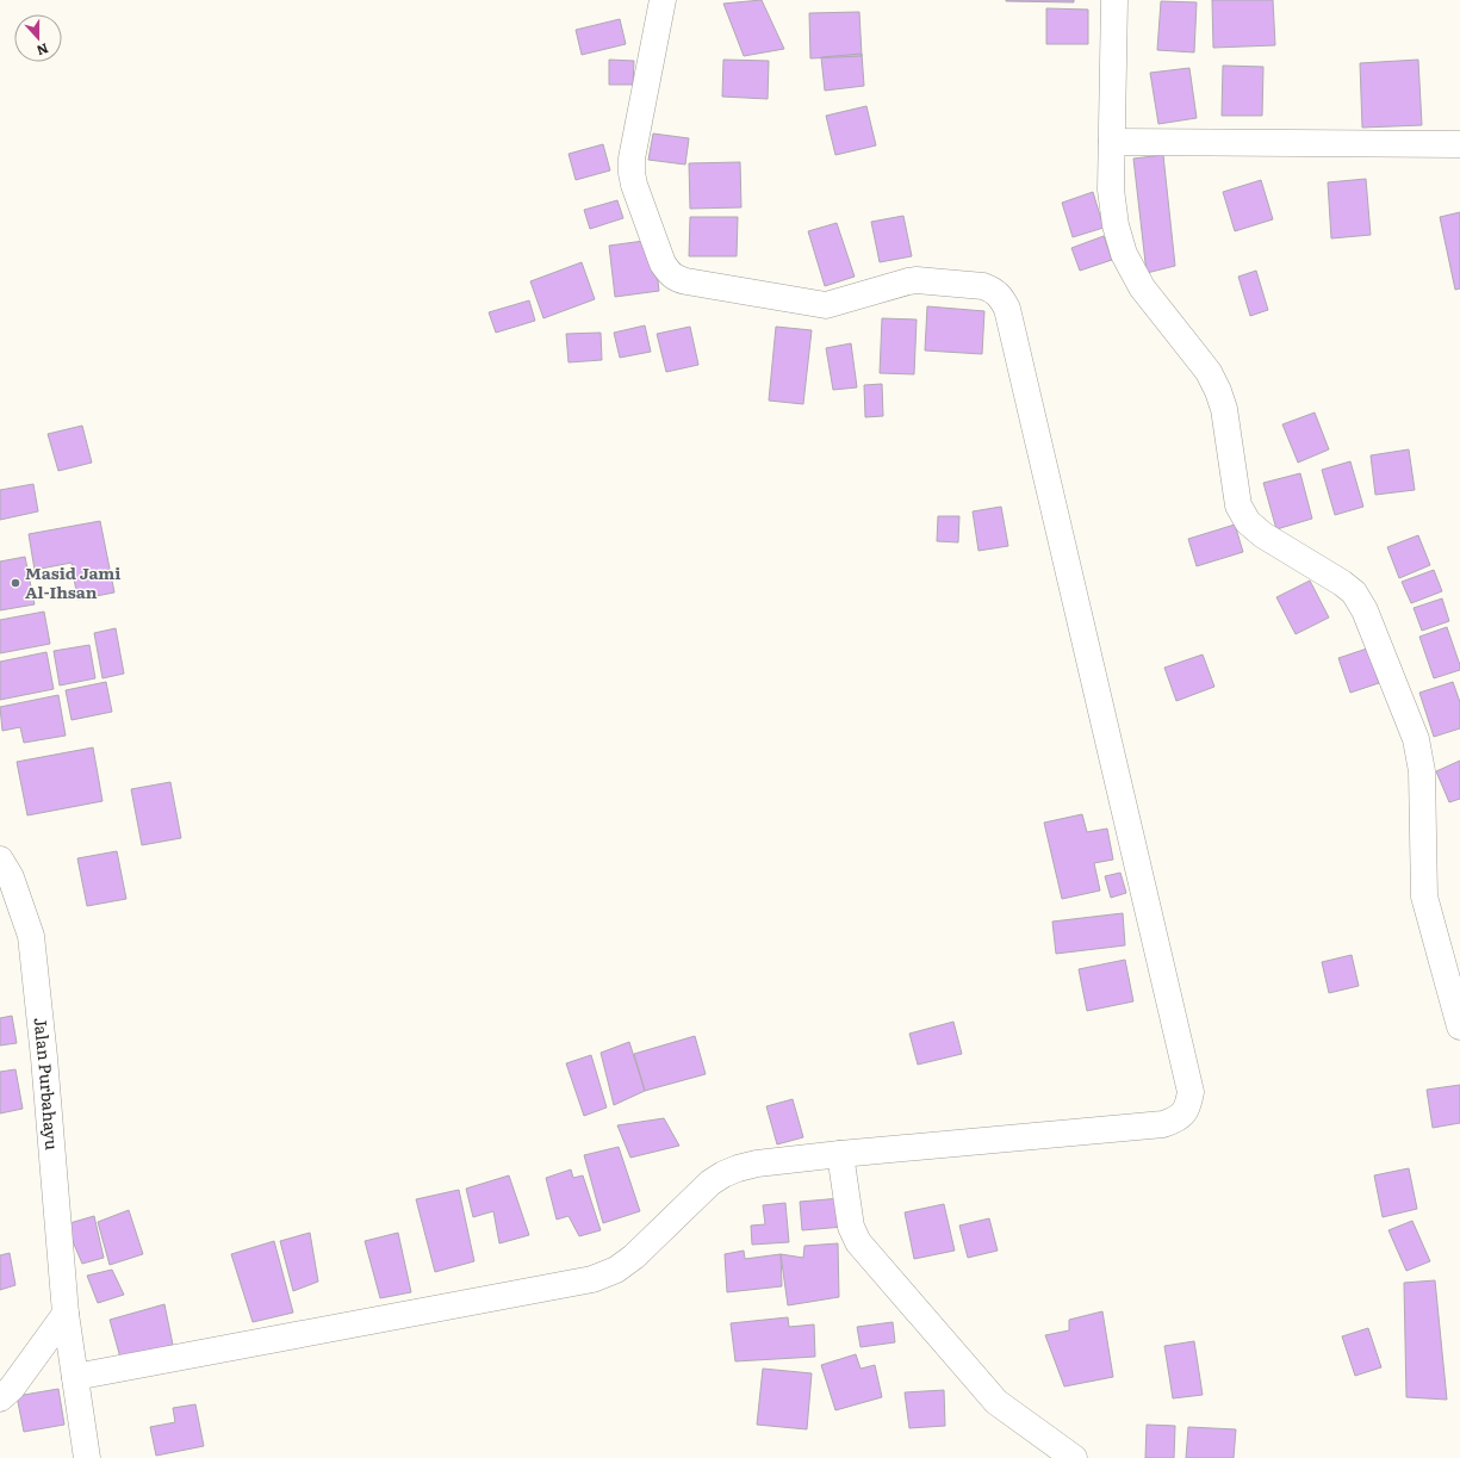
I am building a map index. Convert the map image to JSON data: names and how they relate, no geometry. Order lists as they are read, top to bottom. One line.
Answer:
{"streets":{"street":["Jalan Purbahayu"]},"places":["Masid Jami Al-Ihsan"],"north":"bottom"}
